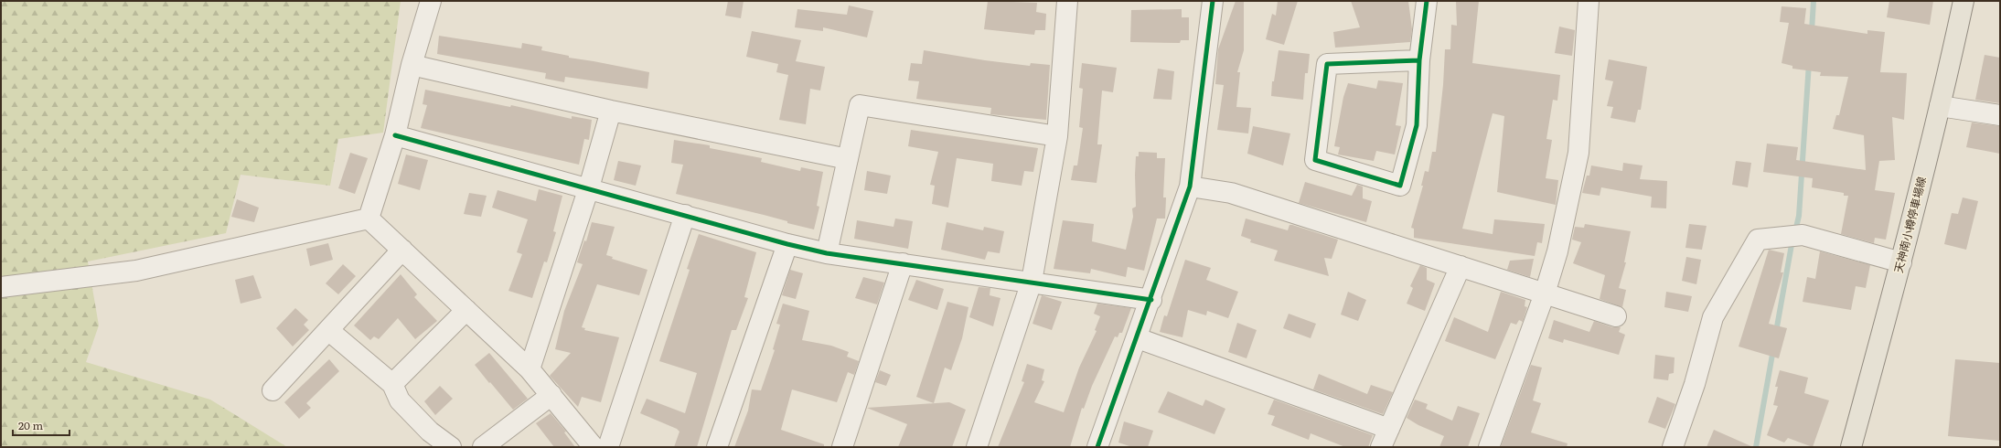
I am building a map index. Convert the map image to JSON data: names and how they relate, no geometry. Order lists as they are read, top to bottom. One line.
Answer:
{"streets":{"main road":["天神南小樽停車場線"]},"scale_bar":"20 m"}
